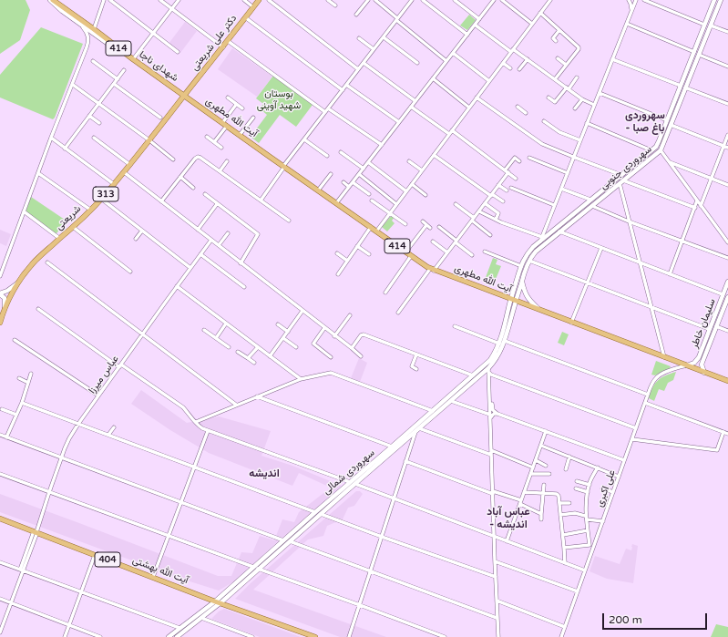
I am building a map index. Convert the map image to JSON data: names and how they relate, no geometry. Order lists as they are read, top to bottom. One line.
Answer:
{"streets":{"main road":["دکتر علی شریعتی","414","شهدای ناجا","آیت الله مطهری","سهروردی جنوبی","313","شریعتی","سلیمان خاطر","سهروردی شمالی","404","آیت الله بهشتی"],"street":["عباس میرزا","علی‌ اکبری"]},"crossings":[["دکتر علی شریعتی","شهدای ناجا"],["دکتر علی شریعتی","آیت الله مطهری"],["دکتر علی شریعتی","شریعتی"],["414","آیت الله مطهری"],["414","سلیمان خاطر"],["414","علی‌ اکبری"],["شهدای ناجا","آیت الله مطهری"],["شهدای ناجا","شریعتی"],["آیت الله مطهری","سهروردی جنوبی"],["آیت الله مطهری","شریعتی"],["آیت الله مطهری","سلیمان خاطر"],["آیت الله مطهری","سهروردی شمالی"],["آیت الله مطهری","علی‌ اکبری"],["سهروردی جنوبی","سهروردی شمالی"],["سلیمان خاطر","علی‌ اکبری"],["عباس میرزا","آیت الله بهشتی"],["سهروردی شمالی","آیت الله بهشتی"]],"districts":["سهروردی - باغ صبا","اندیشه","عباس آباد - اندیشه"],"parks":["بوستان شهید آوینی"],"scale_bar":"200 m"}
